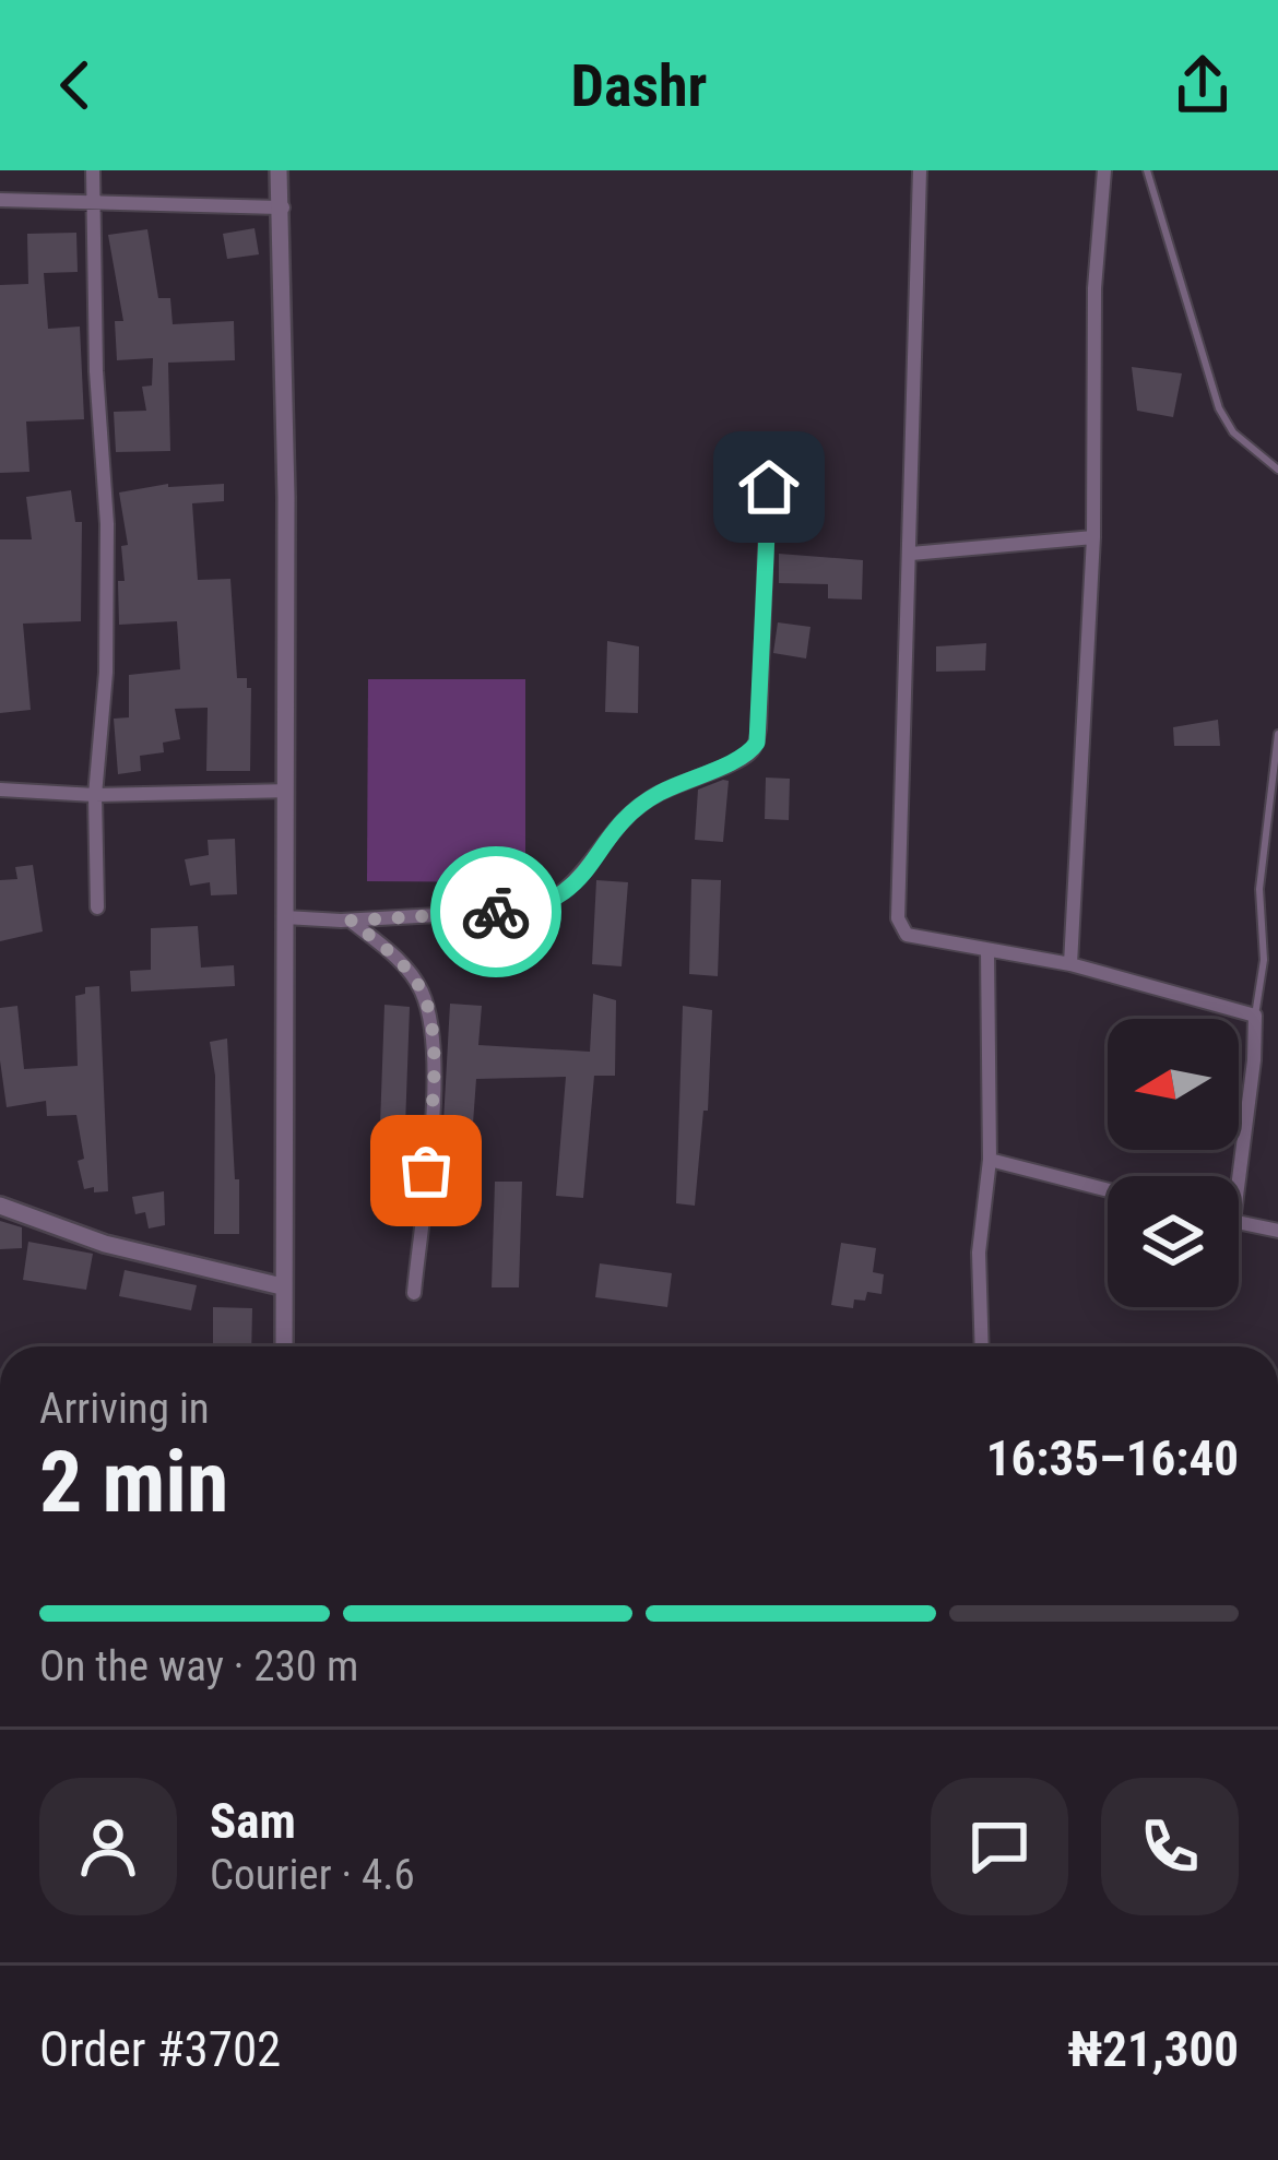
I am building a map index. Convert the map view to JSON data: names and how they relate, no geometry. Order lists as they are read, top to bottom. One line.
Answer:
{"north":"left","page":{"header":"Dashr","heading":["2 min","Arriving in","16:35–16:40"],"panel":["Sam","Courier · 4.6","Order #3702","₦21,300"],"bar":"On the way · 230 m"}}
